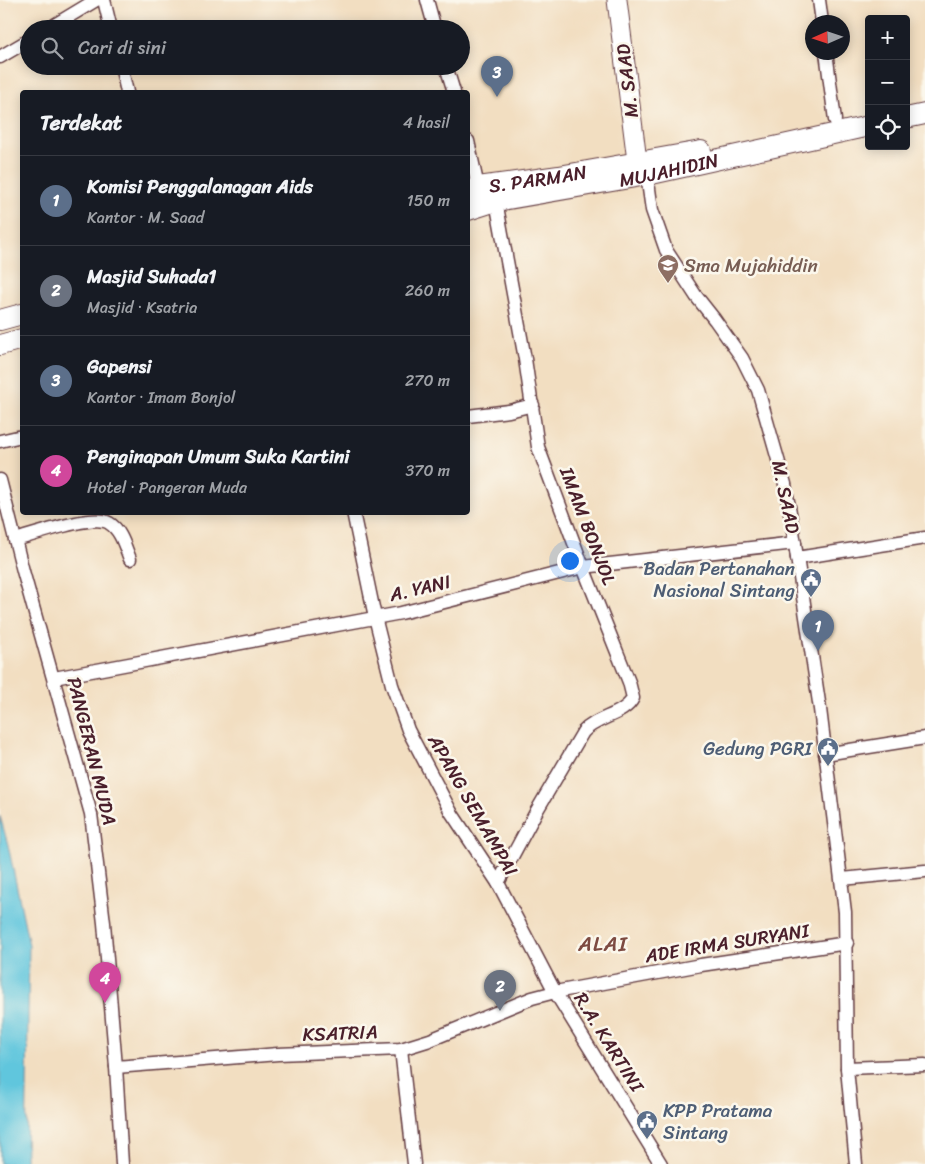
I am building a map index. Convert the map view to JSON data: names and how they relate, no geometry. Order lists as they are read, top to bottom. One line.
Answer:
{"streets":{"main road":["MUJAHIDIN","S. PARMAN"],"street":["M. SAAD","IMAM BONJOL","A. YANI","PANGERAN MUDA","APANG SEMAMPAI","ADE IRMA SURYANI","KSATRIA","R.A. KARTINI"]},"crossings":[["M. SAAD","MUJAHIDIN"],["M. SAAD","S. PARMAN"],["M. SAAD","A. YANI"],["M. SAAD","ADE IRMA SURYANI"],["MUJAHIDIN","S. PARMAN"],["MUJAHIDIN","IMAM BONJOL"],["IMAM BONJOL","A. YANI"],["IMAM BONJOL","APANG SEMAMPAI"],["A. YANI","PANGERAN MUDA"],["A. YANI","APANG SEMAMPAI"],["PANGERAN MUDA","KSATRIA"],["APANG SEMAMPAI","ADE IRMA SURYANI"],["APANG SEMAMPAI","KSATRIA"],["APANG SEMAMPAI","R.A. KARTINI"],["ADE IRMA SURYANI","KSATRIA"],["ADE IRMA SURYANI","R.A. KARTINI"],["KSATRIA","R.A. KARTINI"]],"districts":["ALAI"],"places":{"school or university":["Sma Mujahiddin"],"public building":["Badan Pertanahan Nasional Sintang","Gedung PGRI","KPP Pratama Sintang"]},"north":"left","page":{"map_buttons":["+","−"],"search":"Cari di sini","pins":["3","1","4","2"],"heading":["Terdekat","4 hasil"],"list":[{"mark":"1","name":"Komisi Penggalanagan Aids","note":"Kantor · M. Saad","value":"150 m"},{"mark":"2","name":"Masjid Suhada1","note":"Masjid · Ksatria","value":"260 m"},{"mark":"3","name":"Gapensi","note":"Kantor · Imam Bonjol","value":"270 m"},{"mark":"4","name":"Penginapan Umum Suka Kartini","note":"Hotel · Pangeran Muda","value":"370 m"}]}}
